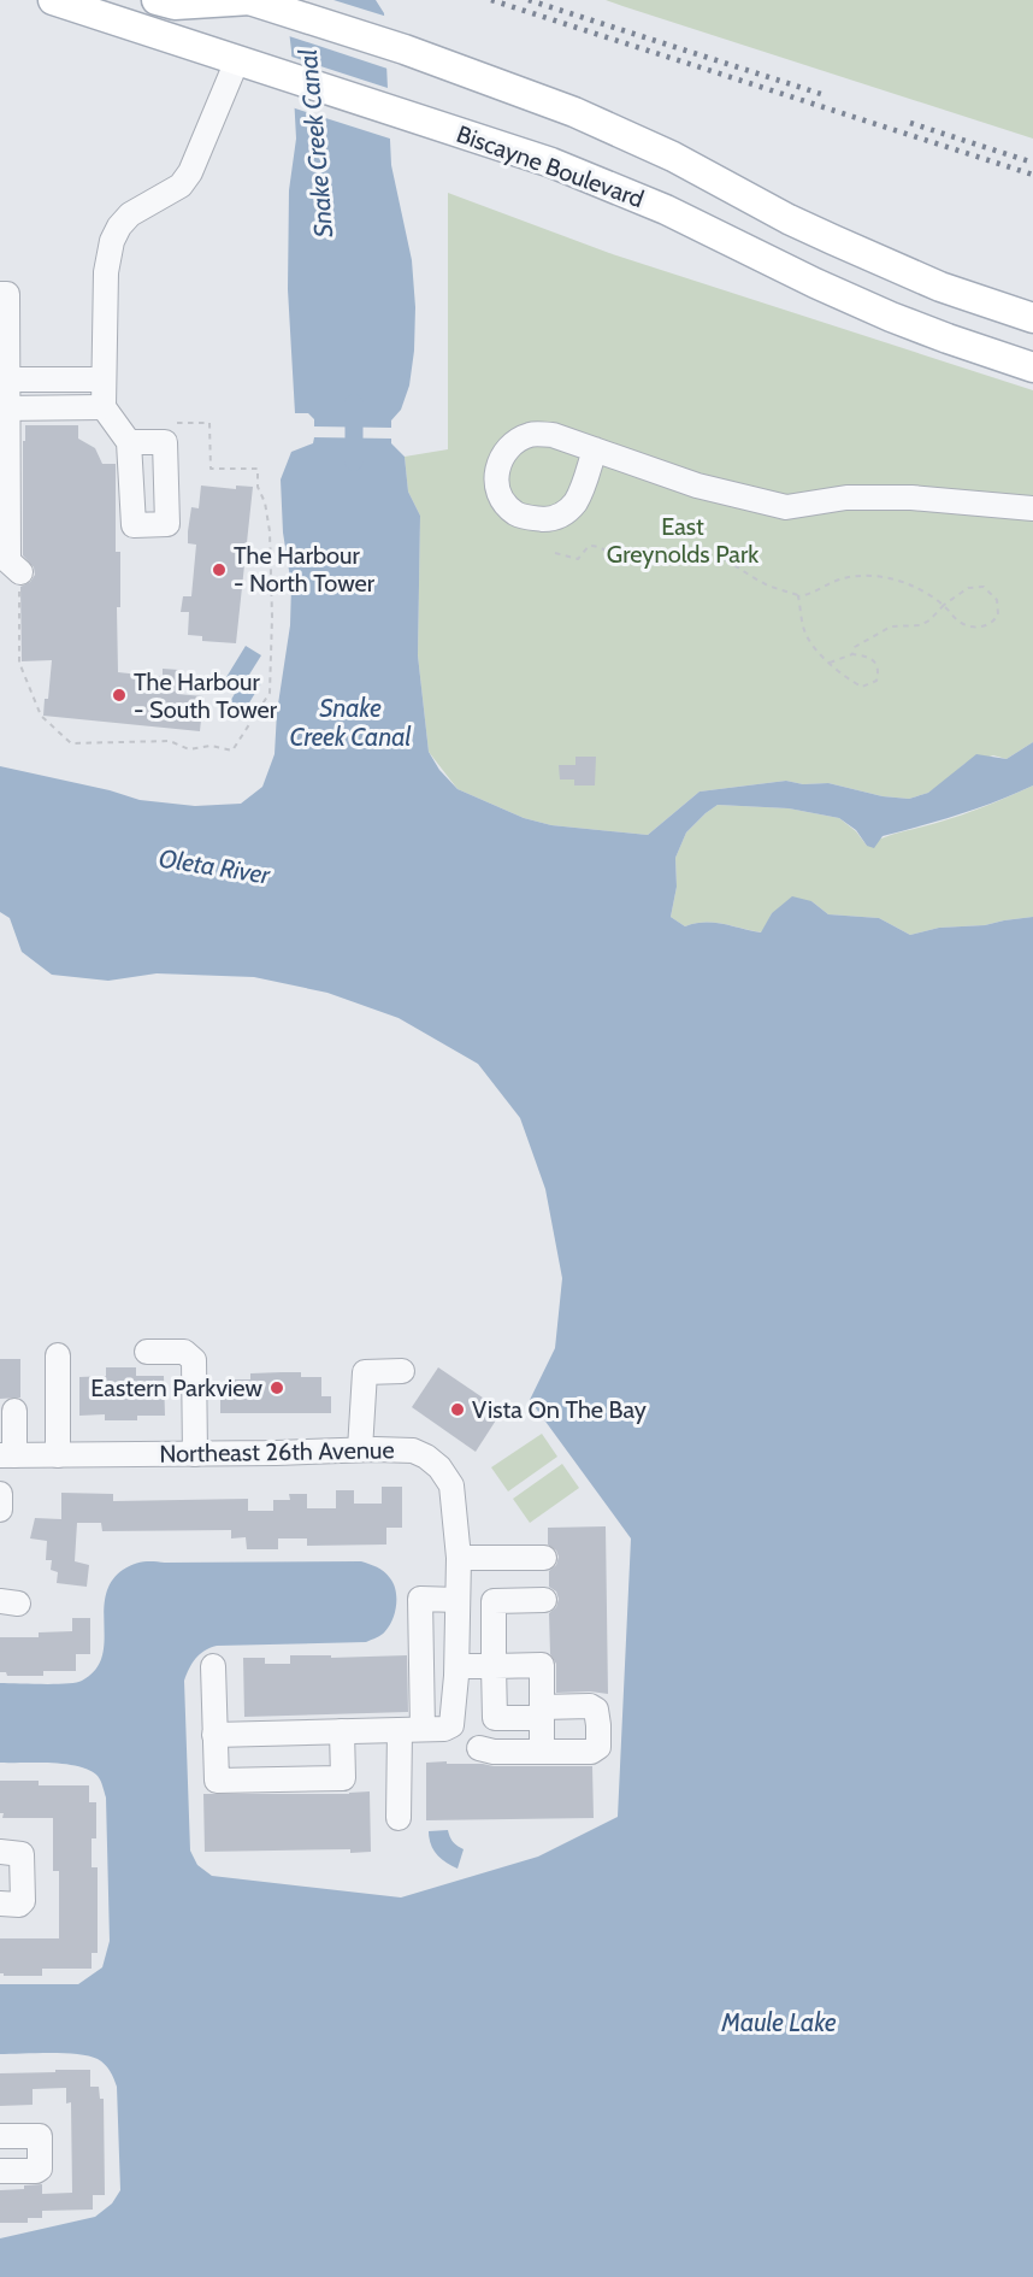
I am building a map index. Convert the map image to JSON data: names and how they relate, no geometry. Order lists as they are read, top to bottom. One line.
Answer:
{"streets":{"main road":["Biscayne Boulevard"],"street":["Northeast 26th Avenue"]},"water":["Snake Creek Canal","Oleta River","Maule Lake"],"parks":["East Greynolds Park"],"places":["The Harbour - North Tower","The Harbour - South Tower","Eastern Parkview","Vista On The Bay"]}
